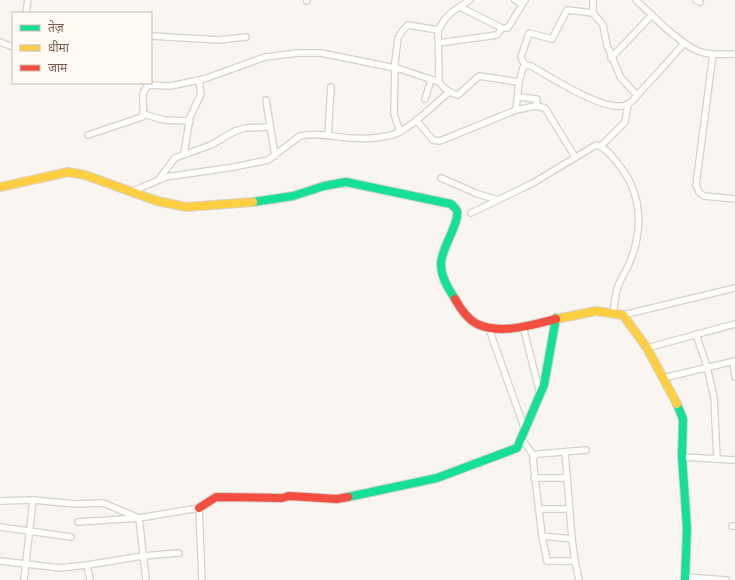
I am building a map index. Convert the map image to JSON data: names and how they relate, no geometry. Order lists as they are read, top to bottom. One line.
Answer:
{"legend":["तेज़","धीमा","जाम"]}
